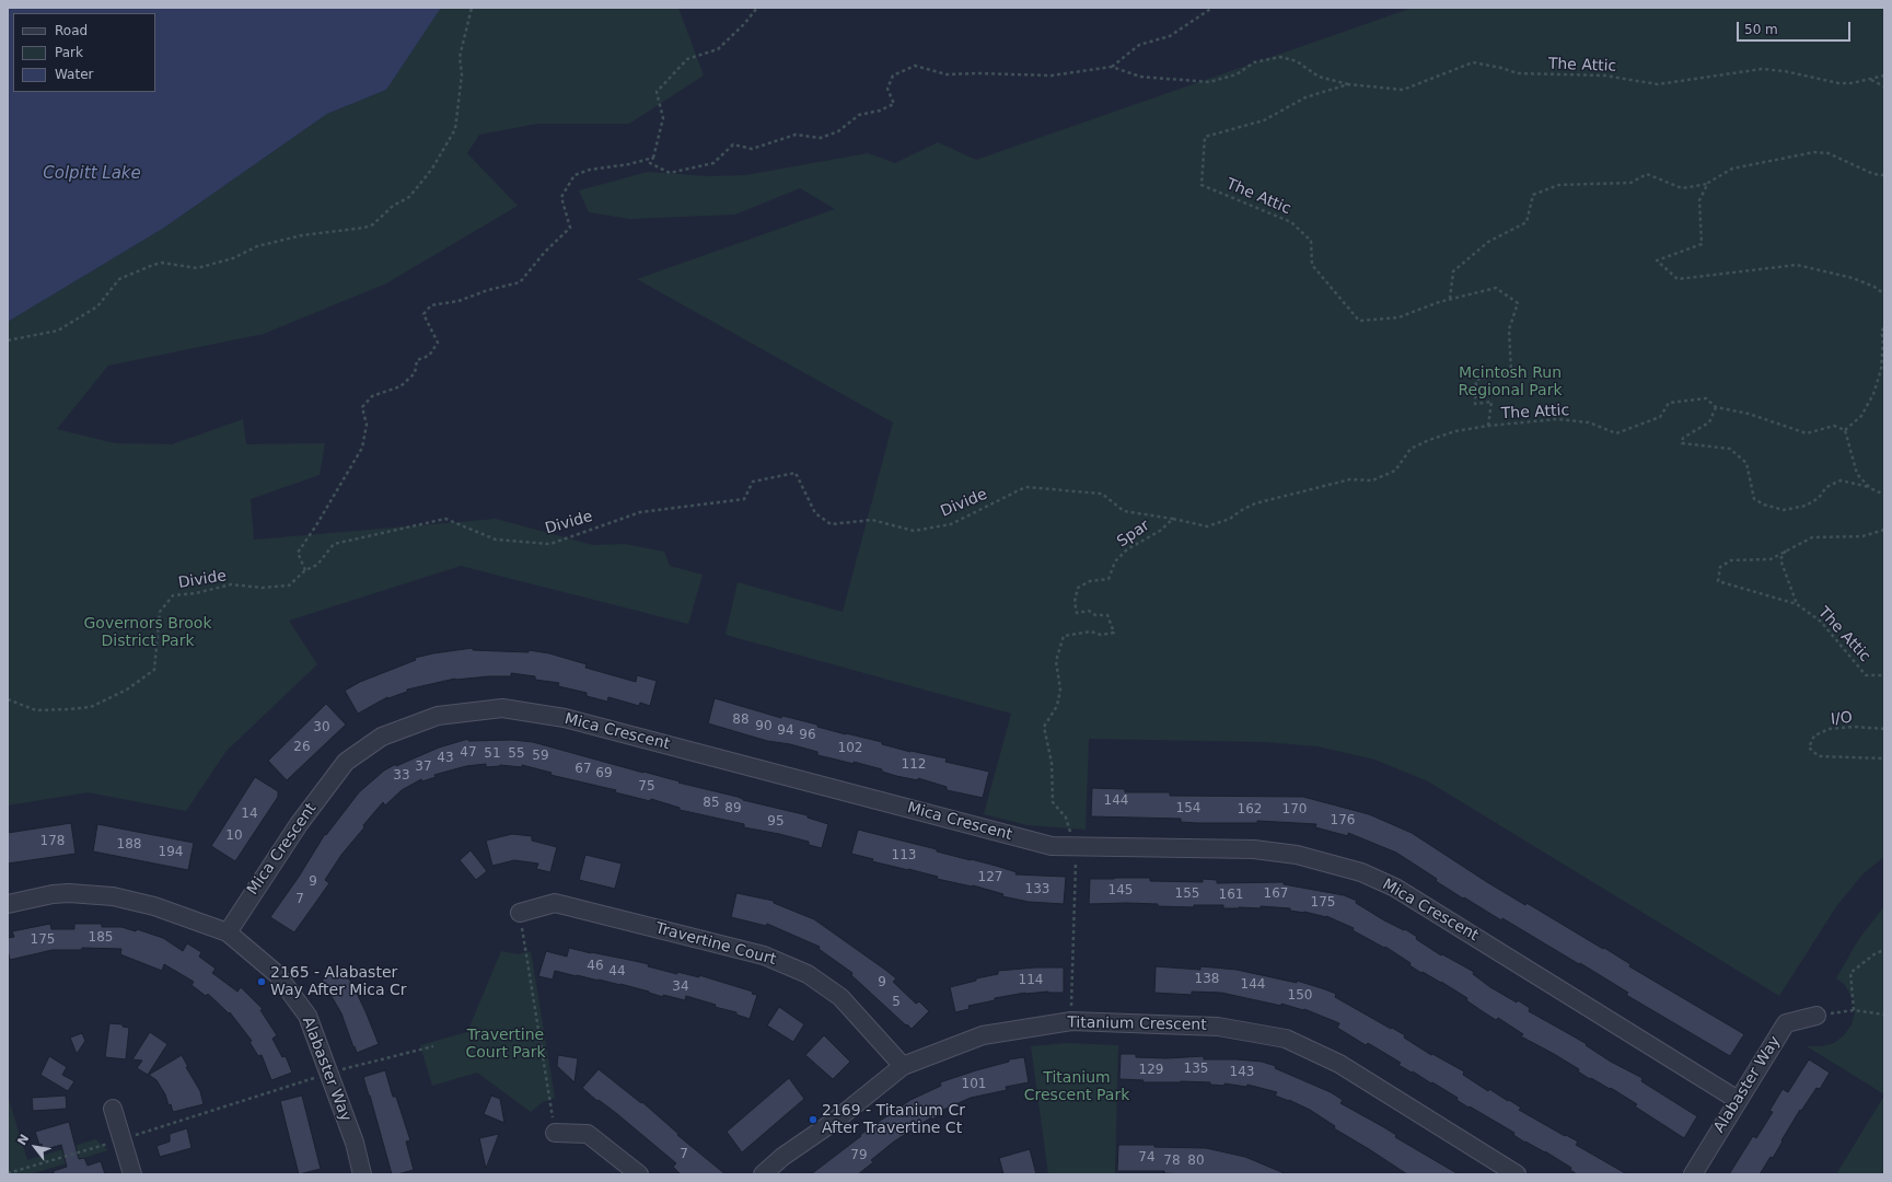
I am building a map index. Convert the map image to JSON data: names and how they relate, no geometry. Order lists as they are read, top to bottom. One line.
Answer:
{"streets":{"street":["Mica Crescent","Travertine Court","Titanium Crescent","Alabaster Way"],"path":["The Attic","Divide","Spar","I/O"]},"crossings":[["Divide","Spar"],["Spar","Mica Crescent"],["Mica Crescent","Alabaster Way"],["Travertine Court","Titanium Crescent"]],"water":["Colpitt Lake"],"parks":["Mcintosh Run Regional Park","Governors Brook District Park","Travertine Court Park","Titanium Crescent Park"],"places":["2165 - Alabaster Way After Mica Cr","2169 - Titanium Cr After Travertine Ct"],"house_numbers":["88","90","30","94","96","26","102","47","51","55","59","43","112","37","67","69","33","75","144","85","89","154","162","170","14","176","95","10","178","188","194","113","127","9","133","145","155","167","161","7","175","185","175","46","44","138","114","9","144","34","150","5","135","129","143","101","7","79","74","78","80"],"legend":["Road","Park","Water"],"scale_bar":"50 m","north":"top left"}
